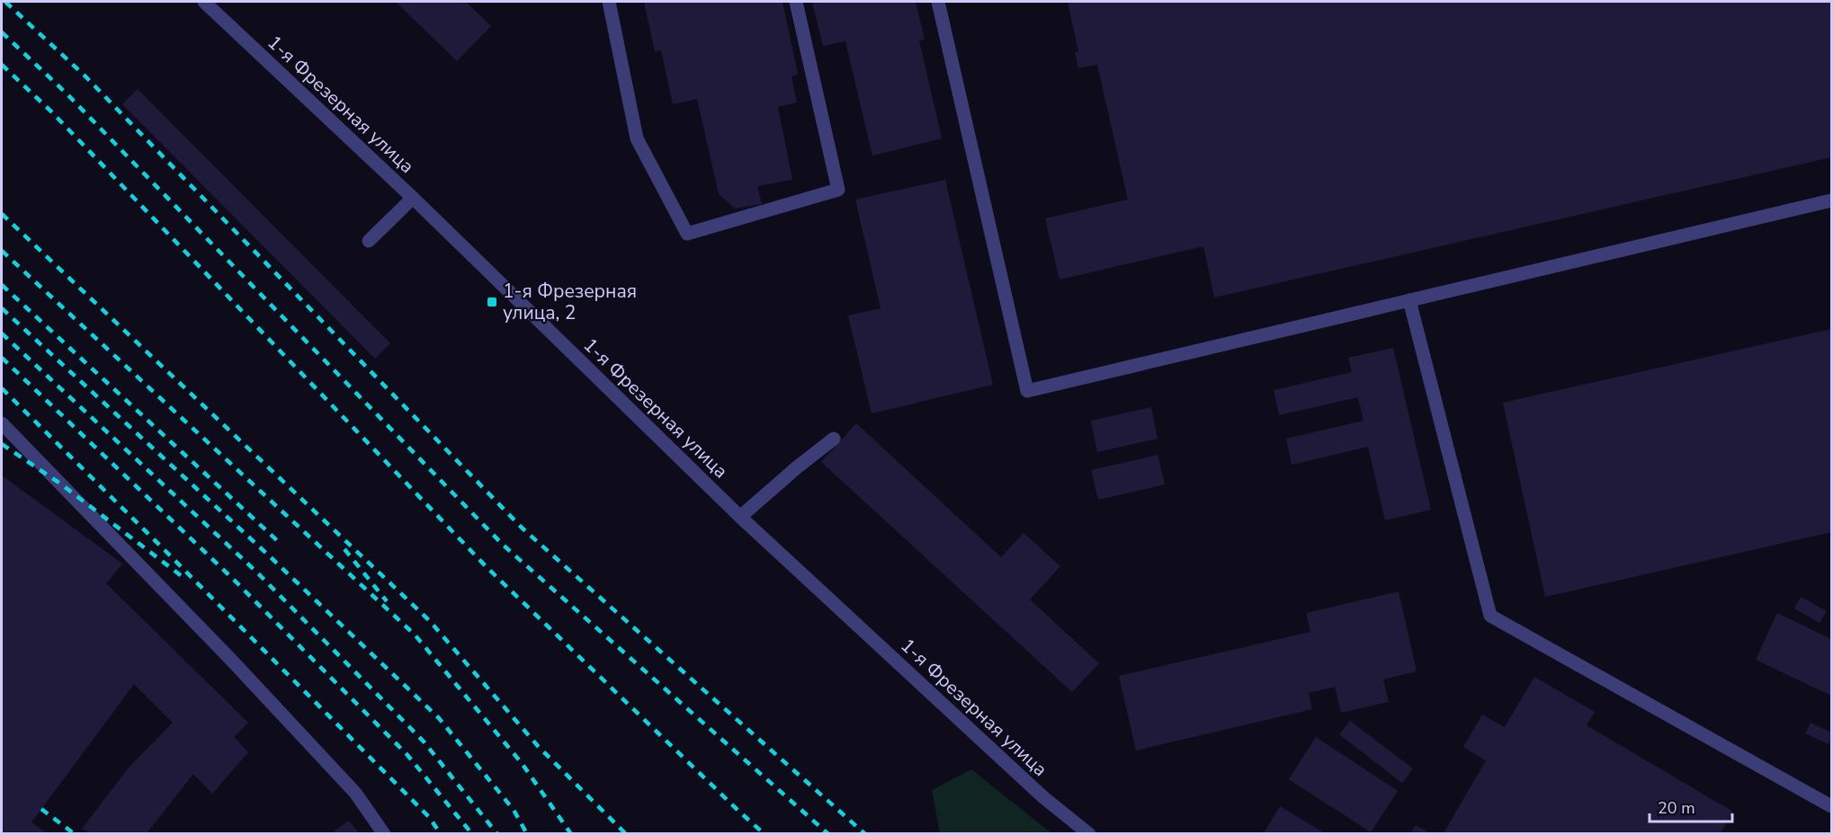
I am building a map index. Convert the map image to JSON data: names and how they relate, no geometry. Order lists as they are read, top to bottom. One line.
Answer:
{"streets":{"street":["1-я Фрезерная улица"]},"places":{"transit":["1-я Фрезерная улица, 2"]},"scale_bar":"20 m"}
